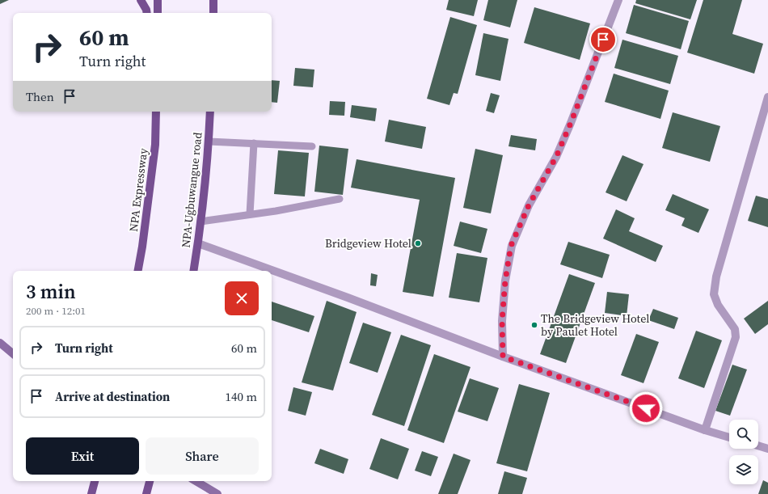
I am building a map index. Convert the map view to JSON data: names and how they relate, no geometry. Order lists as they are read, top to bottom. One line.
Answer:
{"streets":{"main road":["NPA Expressway","NPA-Ugbuwangue road"]},"places":["Bridgeview Hotel","The Bridgeview Hotel by Paulet Hotel"],"page":{"turn":["60 m","Turn right"],"then":"Then","heading":["3 min","200 m · 12:01"],"list":[{"name":"Turn right","value":"60 m"},{"name":"Arrive at destination","value":"140 m"}],"buttons":["Exit","Share"]}}
